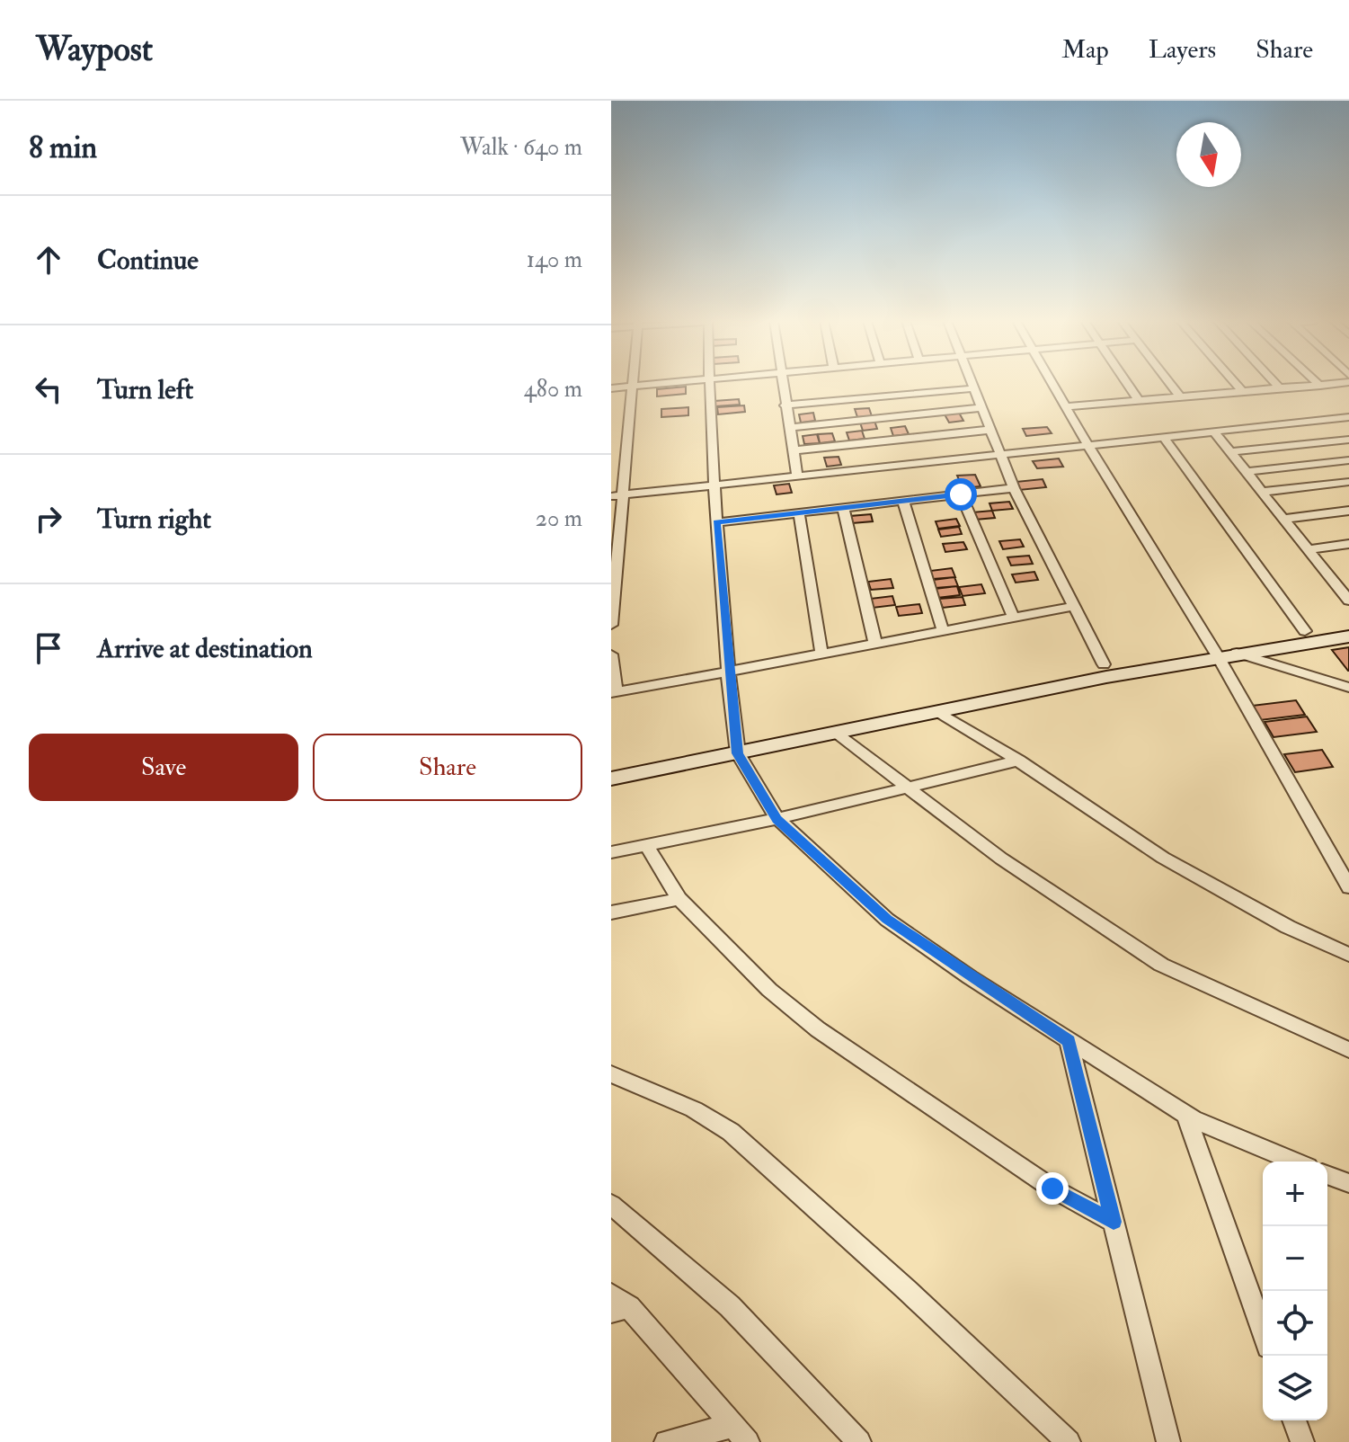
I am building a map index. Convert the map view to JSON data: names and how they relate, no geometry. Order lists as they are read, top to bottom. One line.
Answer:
{"north":"bottom","page":{"header":"Waypost","nav":["Map","Layers","Share"],"heading":["8 min","Walk · 640 m"],"list":[["Continue","140 m"],["Turn left","480 m"],["Turn right","20 m"],"Arrive at destination"],"buttons":["Save","Share"],"map_buttons":["+","−"]}}
